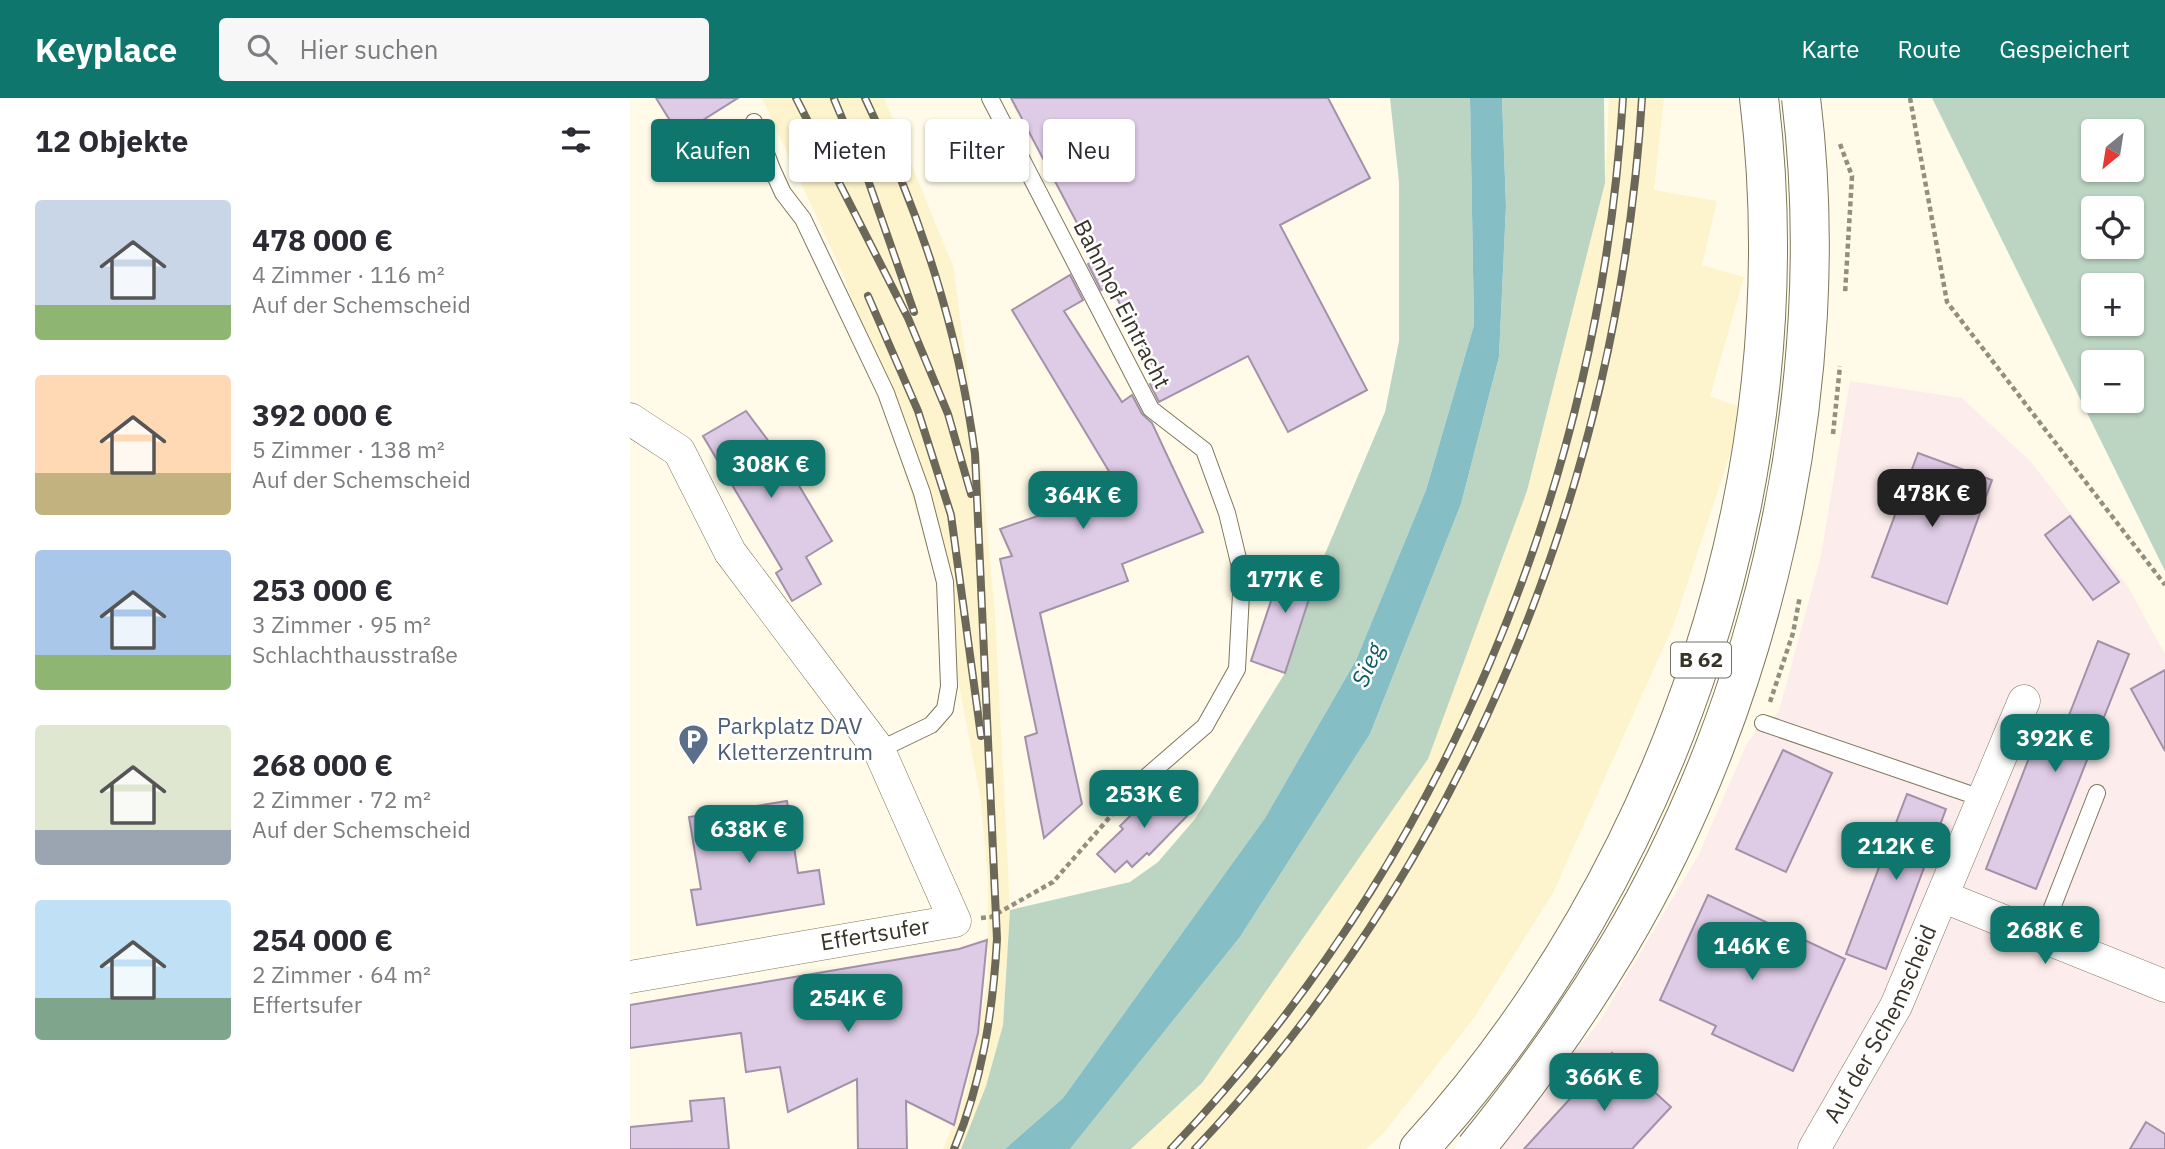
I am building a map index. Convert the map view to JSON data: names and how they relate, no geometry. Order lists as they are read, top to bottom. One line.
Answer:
{"streets":{"highway":["B 62"],"street":["Effertsufer","Auf der Schemscheid"],"lane":["Bahnhof Eintracht"]},"water":["Sieg"],"places":{"parking":["Parkplatz DAV Kletterzentrum"]},"north":"bottom left","page":{"header":"Keyplace","search":"Hier suchen","nav":["Karte","Route","Gespeichert"],"heading":"12 Objekte","map_buttons":["+","−"],"chip":["Kaufen","Mieten","Filter","Neu"],"list":[{"name":"478 000 €","note":"4 Zimmer · 116 m² · Auf der Schemscheid"},{"name":"392 000 €","note":"5 Zimmer · 138 m² · Auf der Schemscheid"},{"name":"253 000 €","note":"3 Zimmer · 95 m² · Schlachthausstraße"},{"name":"268 000 €","note":"2 Zimmer · 72 m² · Auf der Schemscheid"},{"name":"254 000 €","note":"2 Zimmer · 64 m² · Effertsufer"}],"price":["308K €","478K €","364K €","177K €","392K €","253K €","638K €","212K €","268K €","146K €","254K €","366K €"]}}
